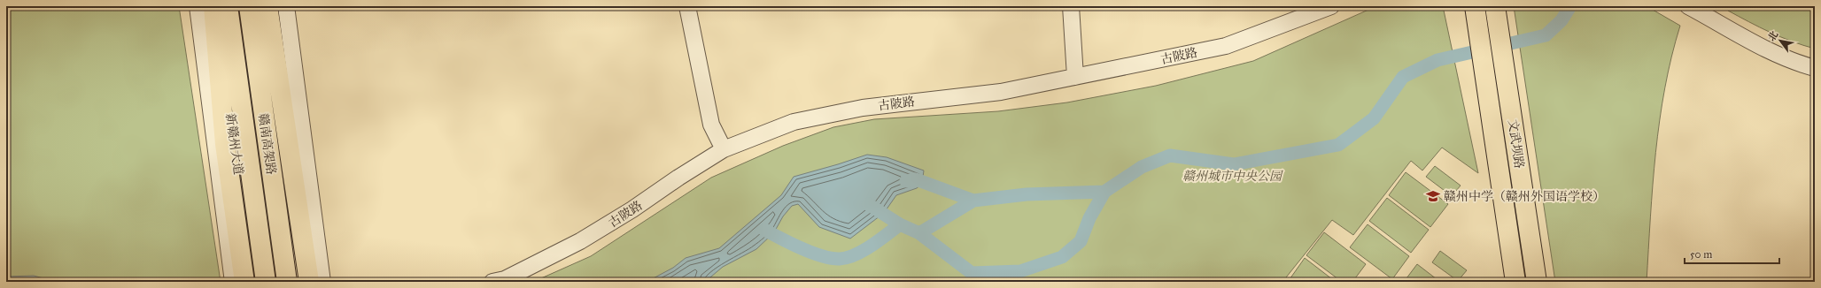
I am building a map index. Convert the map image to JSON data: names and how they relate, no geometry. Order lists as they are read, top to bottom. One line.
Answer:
{"streets":{"main road":["新赣州大道","赣南高架路","文武坝路"],"street":["古陂路"]},"parks":["赣州城市中央公园"],"places":{"school or university":["赣州中学（赣州外国语学校）"]},"scale_bar":"50 m","north":"top left"}
